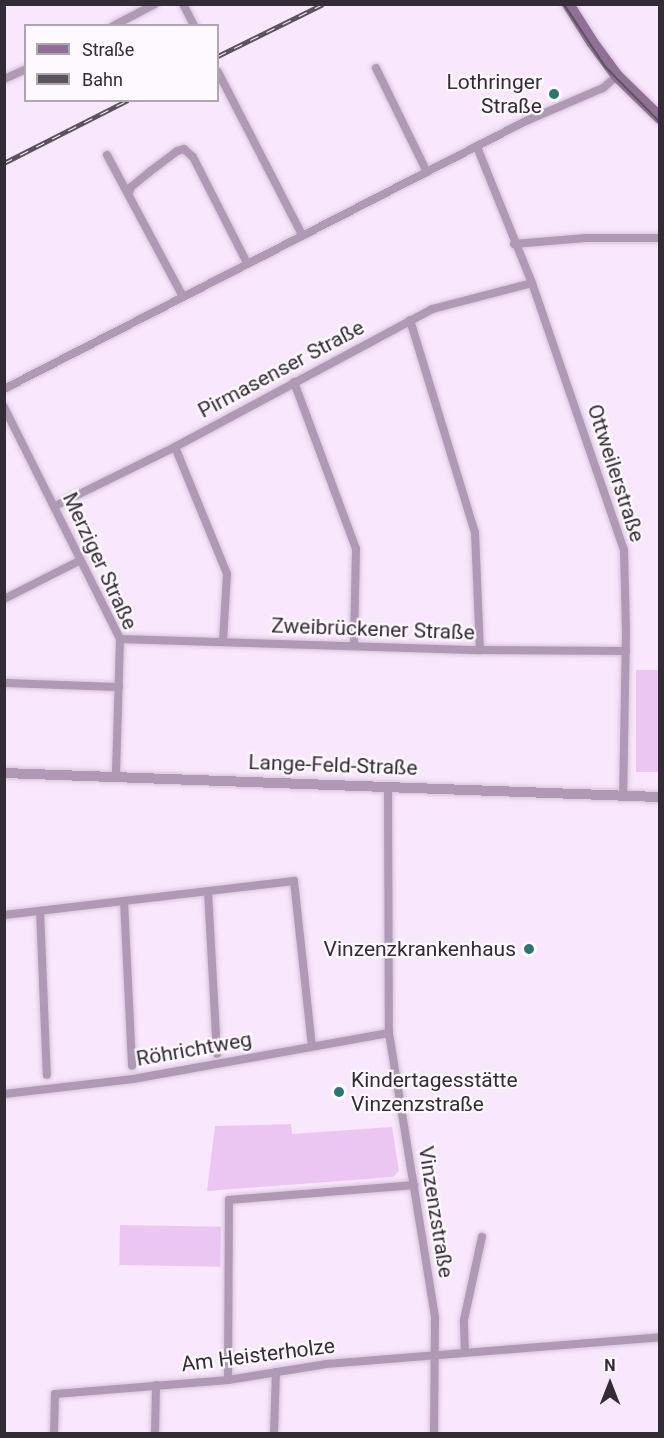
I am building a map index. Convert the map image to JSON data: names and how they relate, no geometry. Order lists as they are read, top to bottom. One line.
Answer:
{"streets":{"street":["Pirmasenser Straße","Ottweilerstraße","Merziger Straße","Zweibrückener Straße","Lange-Feld-Straße","Röhrichtweg","Vinzenzstraße","Am Heisterholze"]},"crossings":[["Pirmasenser Straße","Ottweilerstraße"],["Pirmasenser Straße","Merziger Straße"],["Ottweilerstraße","Zweibrückener Straße"],["Ottweilerstraße","Lange-Feld-Straße"],["Merziger Straße","Zweibrückener Straße"],["Merziger Straße","Lange-Feld-Straße"],["Lange-Feld-Straße","Vinzenzstraße"],["Röhrichtweg","Vinzenzstraße"],["Vinzenzstraße","Am Heisterholze"]],"places":["Lothringer Straße","Vinzenzkrankenhaus","Kindertagesstätte Vinzenzstraße"],"legend":["Straße","Bahn"],"north":"top"}
